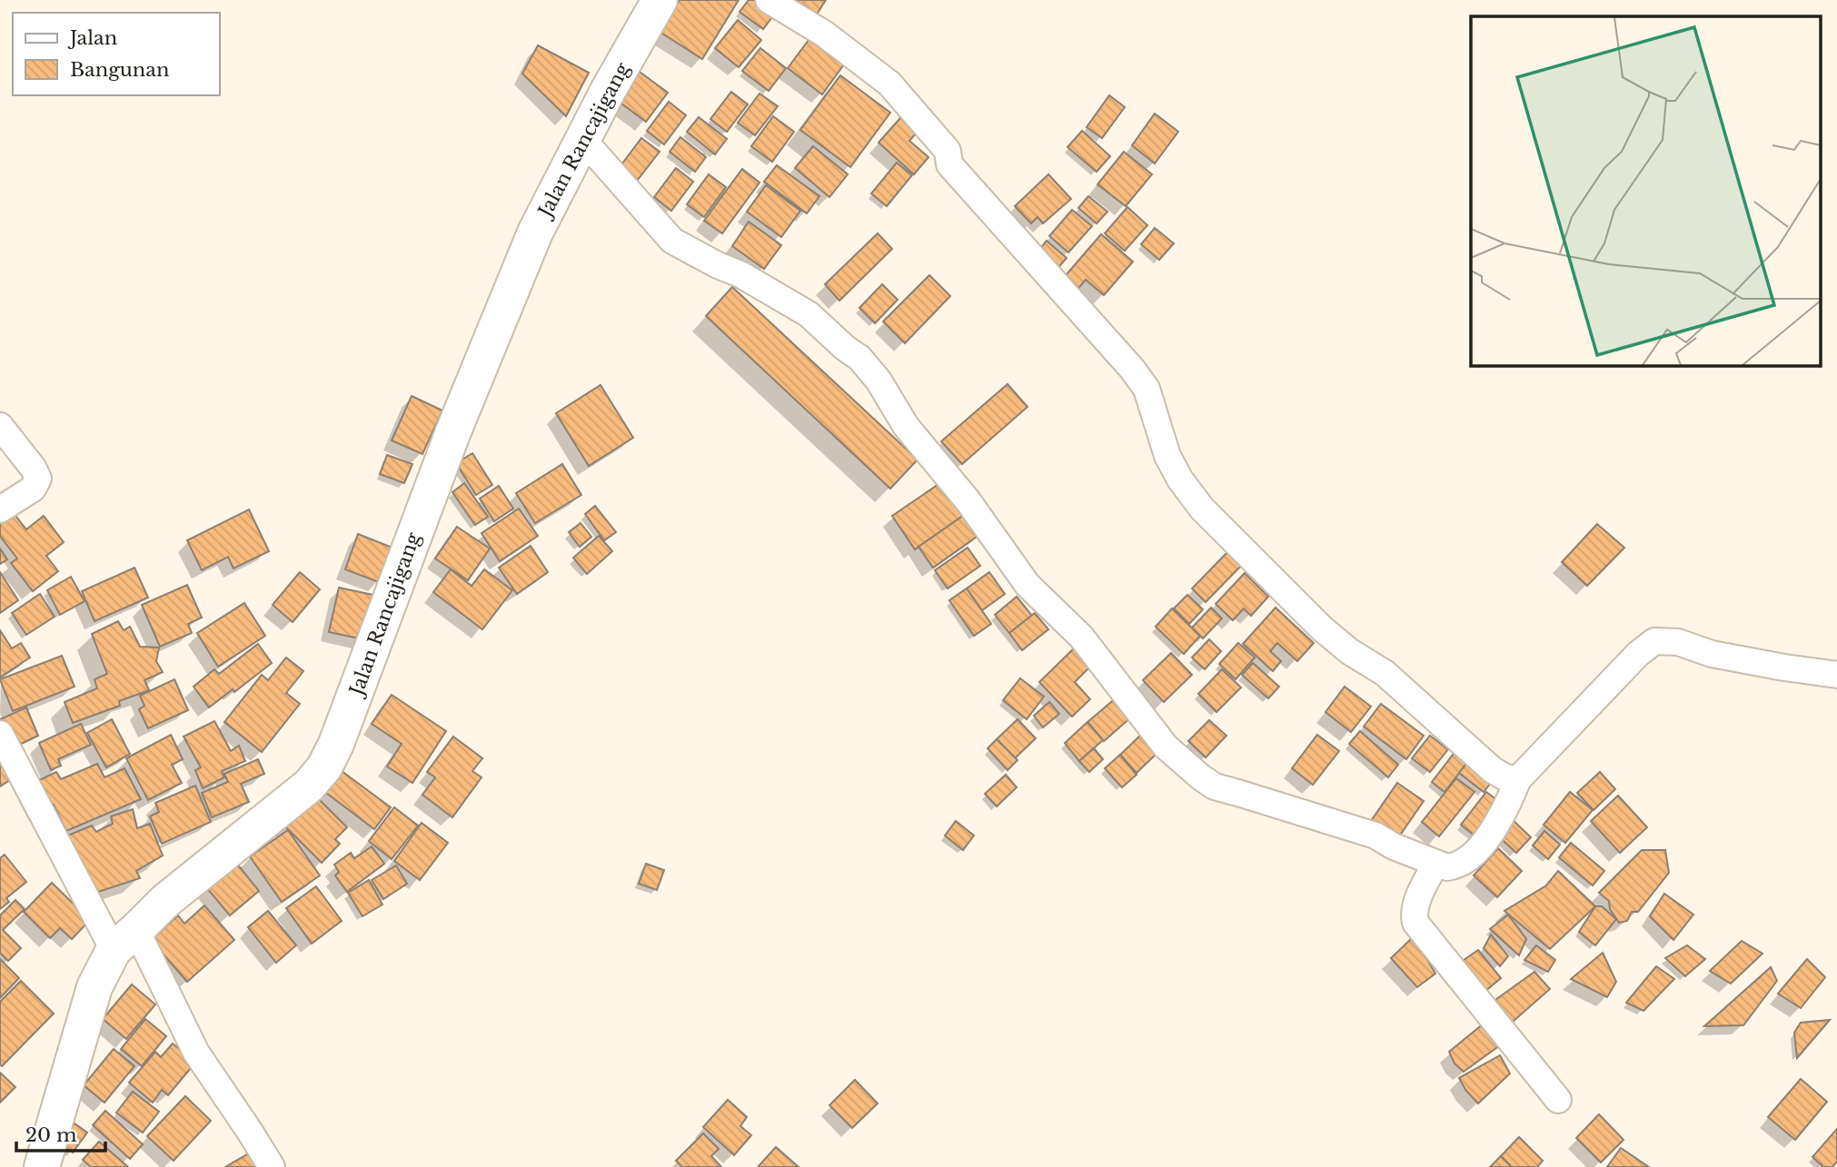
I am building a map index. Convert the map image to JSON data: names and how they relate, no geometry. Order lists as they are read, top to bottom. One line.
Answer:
{"streets":{"main road":["Jalan Rancajigang"]},"legend":["Jalan","Bangunan"],"scale_bar":"20 m"}
